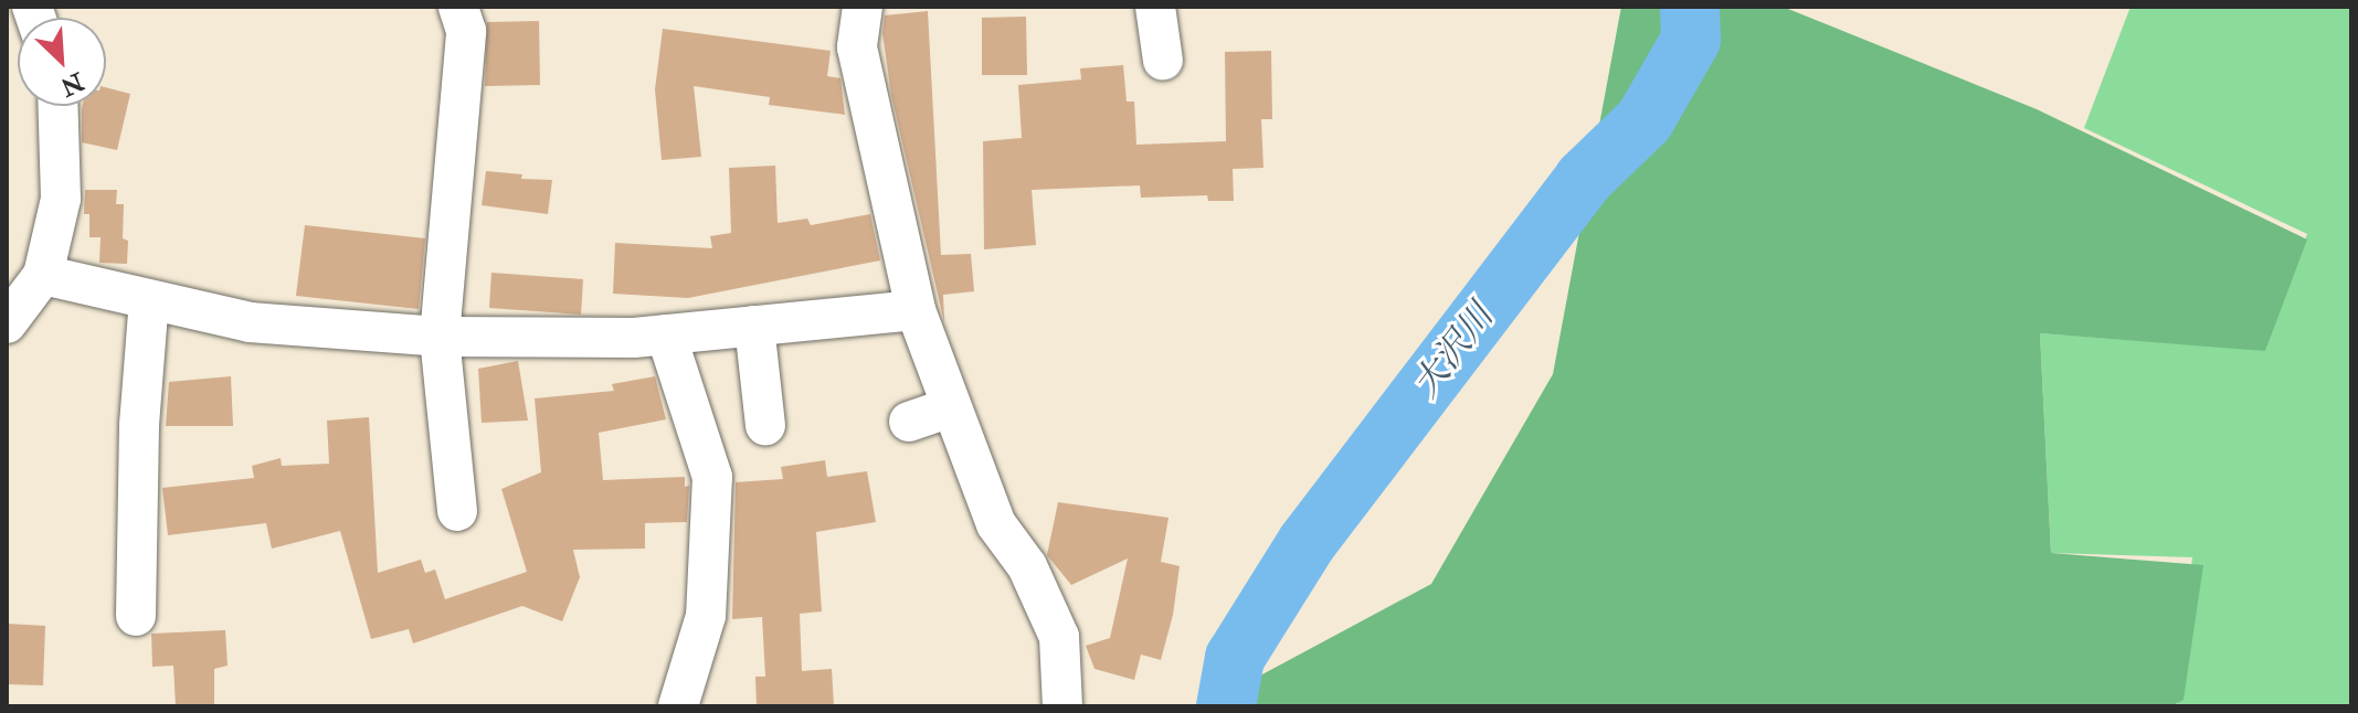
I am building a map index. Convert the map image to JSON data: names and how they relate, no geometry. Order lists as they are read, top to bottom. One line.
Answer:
{"water":["大沢川"],"north":"bottom right"}
